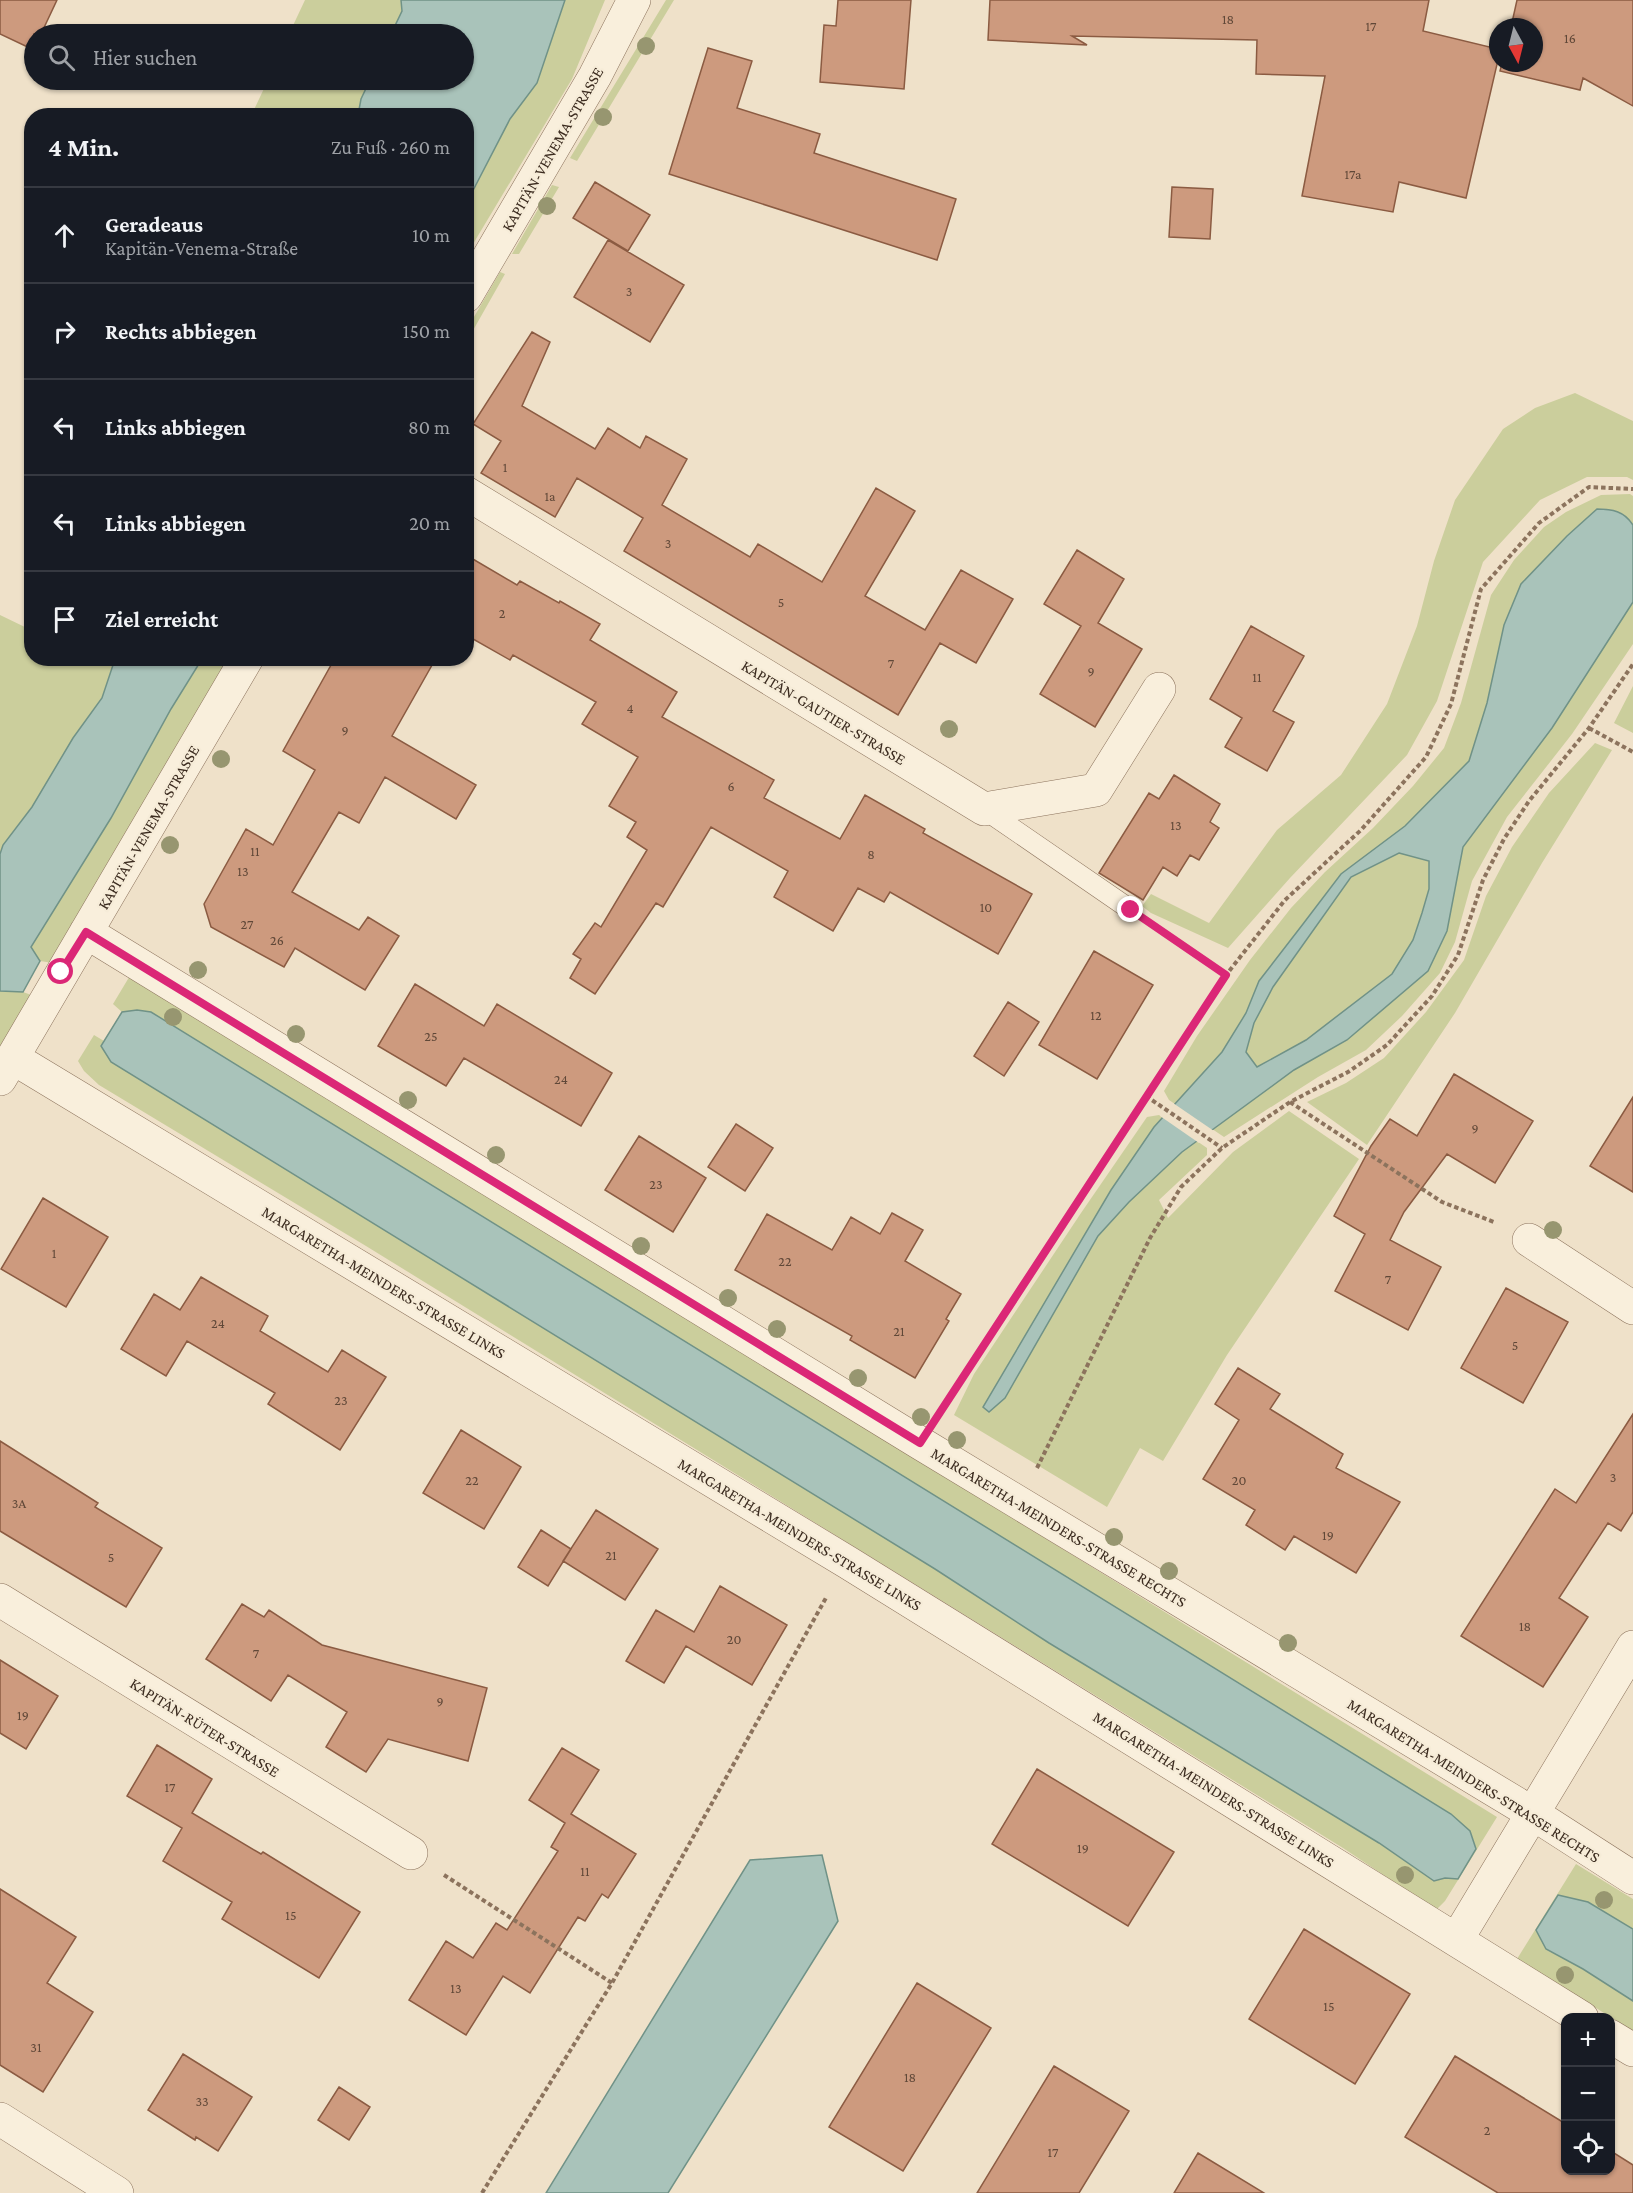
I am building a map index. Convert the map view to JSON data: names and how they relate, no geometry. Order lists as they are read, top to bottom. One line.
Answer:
{"streets":{"street":["KAPITÄN-VENEMA-STRASSE","KAPITÄN-GAUTIER-STRASSE","MARGARETHA-MEINDERS-STRASSE LINKS","MARGARETHA-MEINDERS-STRASSE RECHTS","KAPITÄN-RÜTER-STRASSE"]},"crossings":[["KAPITÄN-VENEMA-STRASSE","MARGARETHA-MEINDERS-STRASSE LINKS"],["KAPITÄN-VENEMA-STRASSE","MARGARETHA-MEINDERS-STRASSE RECHTS"]],"house_numbers":["18","17","16","17a","3","1","1a","3","5","2","7","9","11","4","9","6","13","11","8","13","10","27","26","12","25","24","9","23","1","22","7","24","21","5","23","3","22","20","3A","19","21","5","18","20","7","9","19","17","19","11","15","13","15","31","18","33","2","17"],"north":"bottom","page":{"search":"Hier suchen","heading":["4 Min.","Zu Fuß · 260 m"],"list":[["Geradeaus","Kapitän-Venema-Straße","10 m"],["Rechts abbiegen","150 m"],["Links abbiegen","80 m"],["Links abbiegen","20 m"],"Ziel erreicht"],"map_buttons":["+","−"]}}
